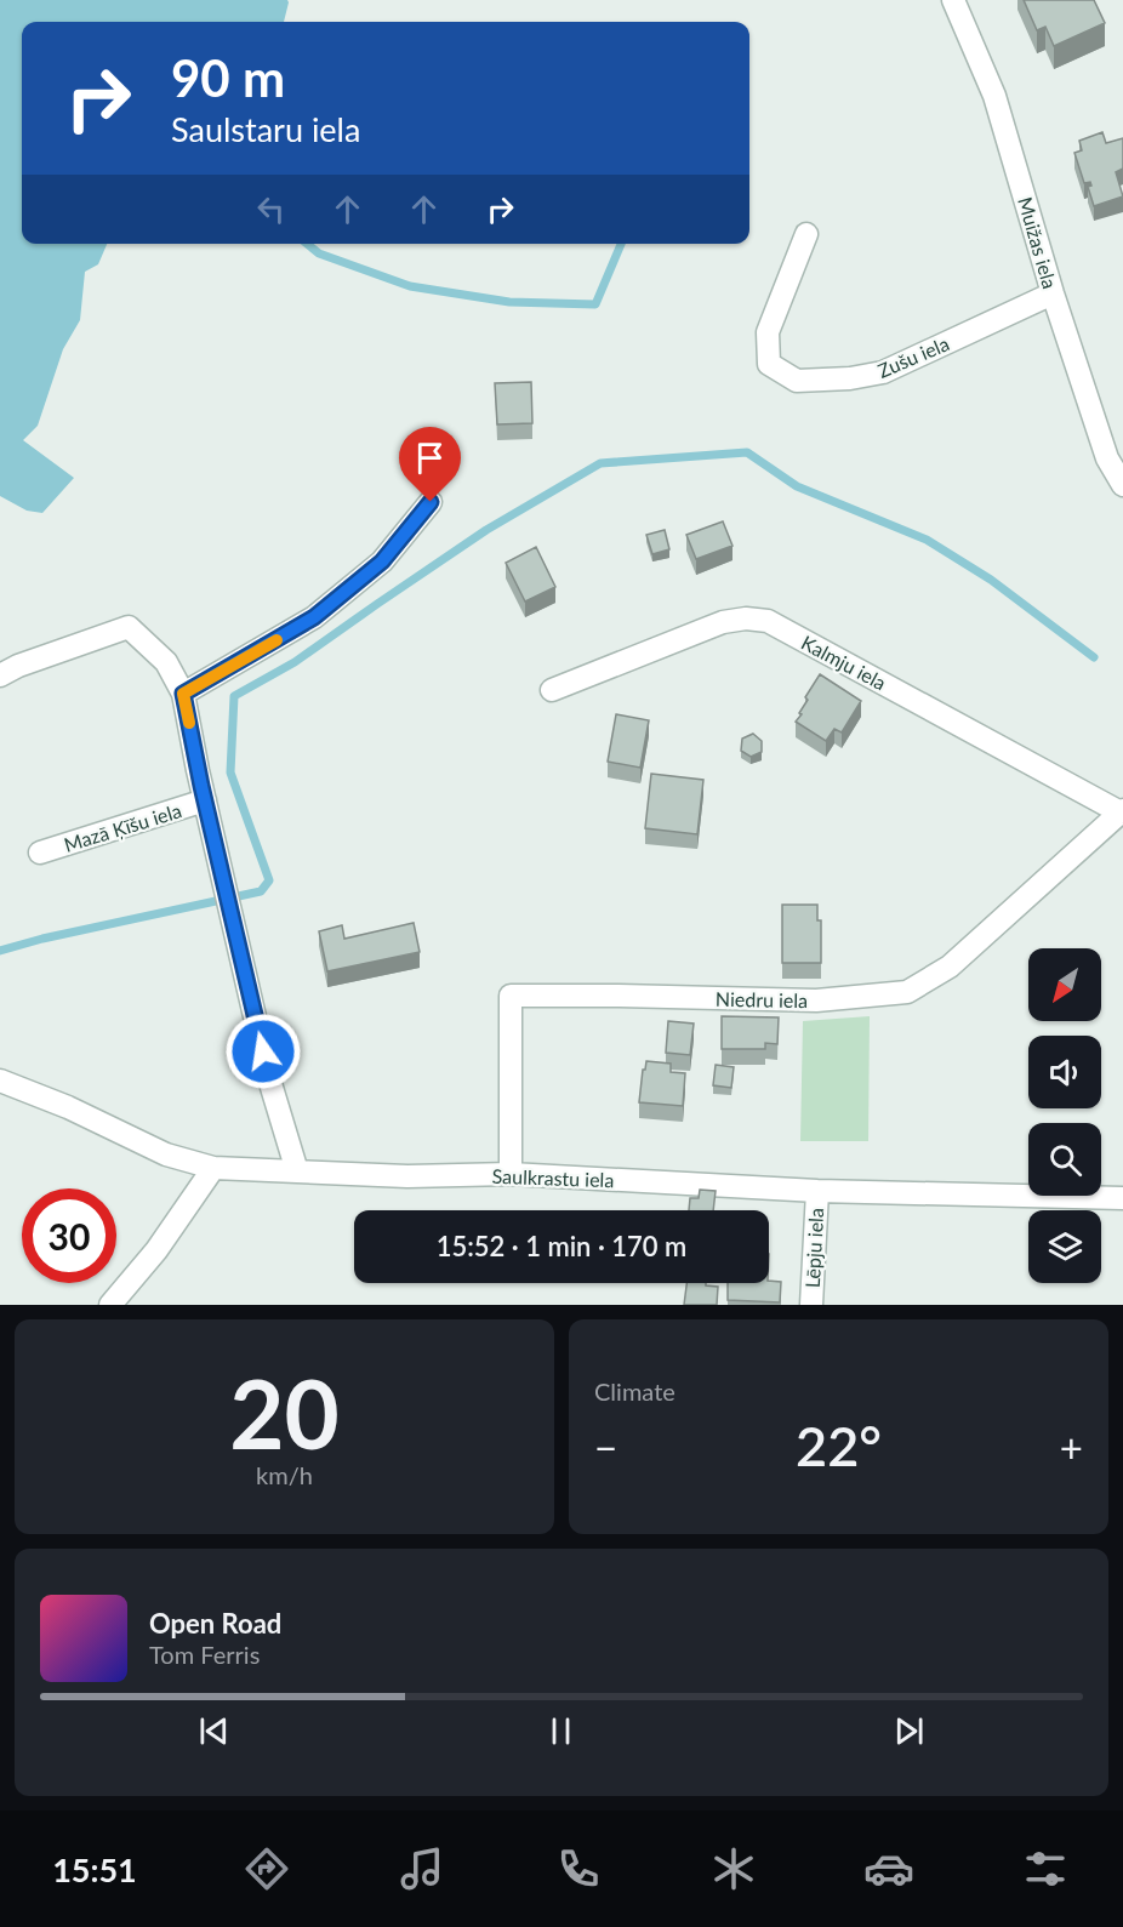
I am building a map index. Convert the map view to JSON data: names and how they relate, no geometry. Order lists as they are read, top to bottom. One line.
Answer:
{"streets":{"street":["Muižas iela","Zušu iela","Kalmju iela","Mazā Ķīšu iela","Niedru iela","Saulkrastu iela","Lēpju iela"]},"crossings":[["Muižas iela","Zušu iela"],["Kalmju iela","Niedru iela"],["Niedru iela","Saulkrastu iela"],["Saulkrastu iela","Lēpju iela"]],"north":"bottom left","page":{"turn":["90 m","Saulstaru iela"],"limit":"30","trip":"15:52 · 1 min · 170 m","tile":[["20","km/h"],"Climate"],"heat":["−","22°","+"],"song":["Open Road","Tom Ferris"],"tabs":"15:51"}}
